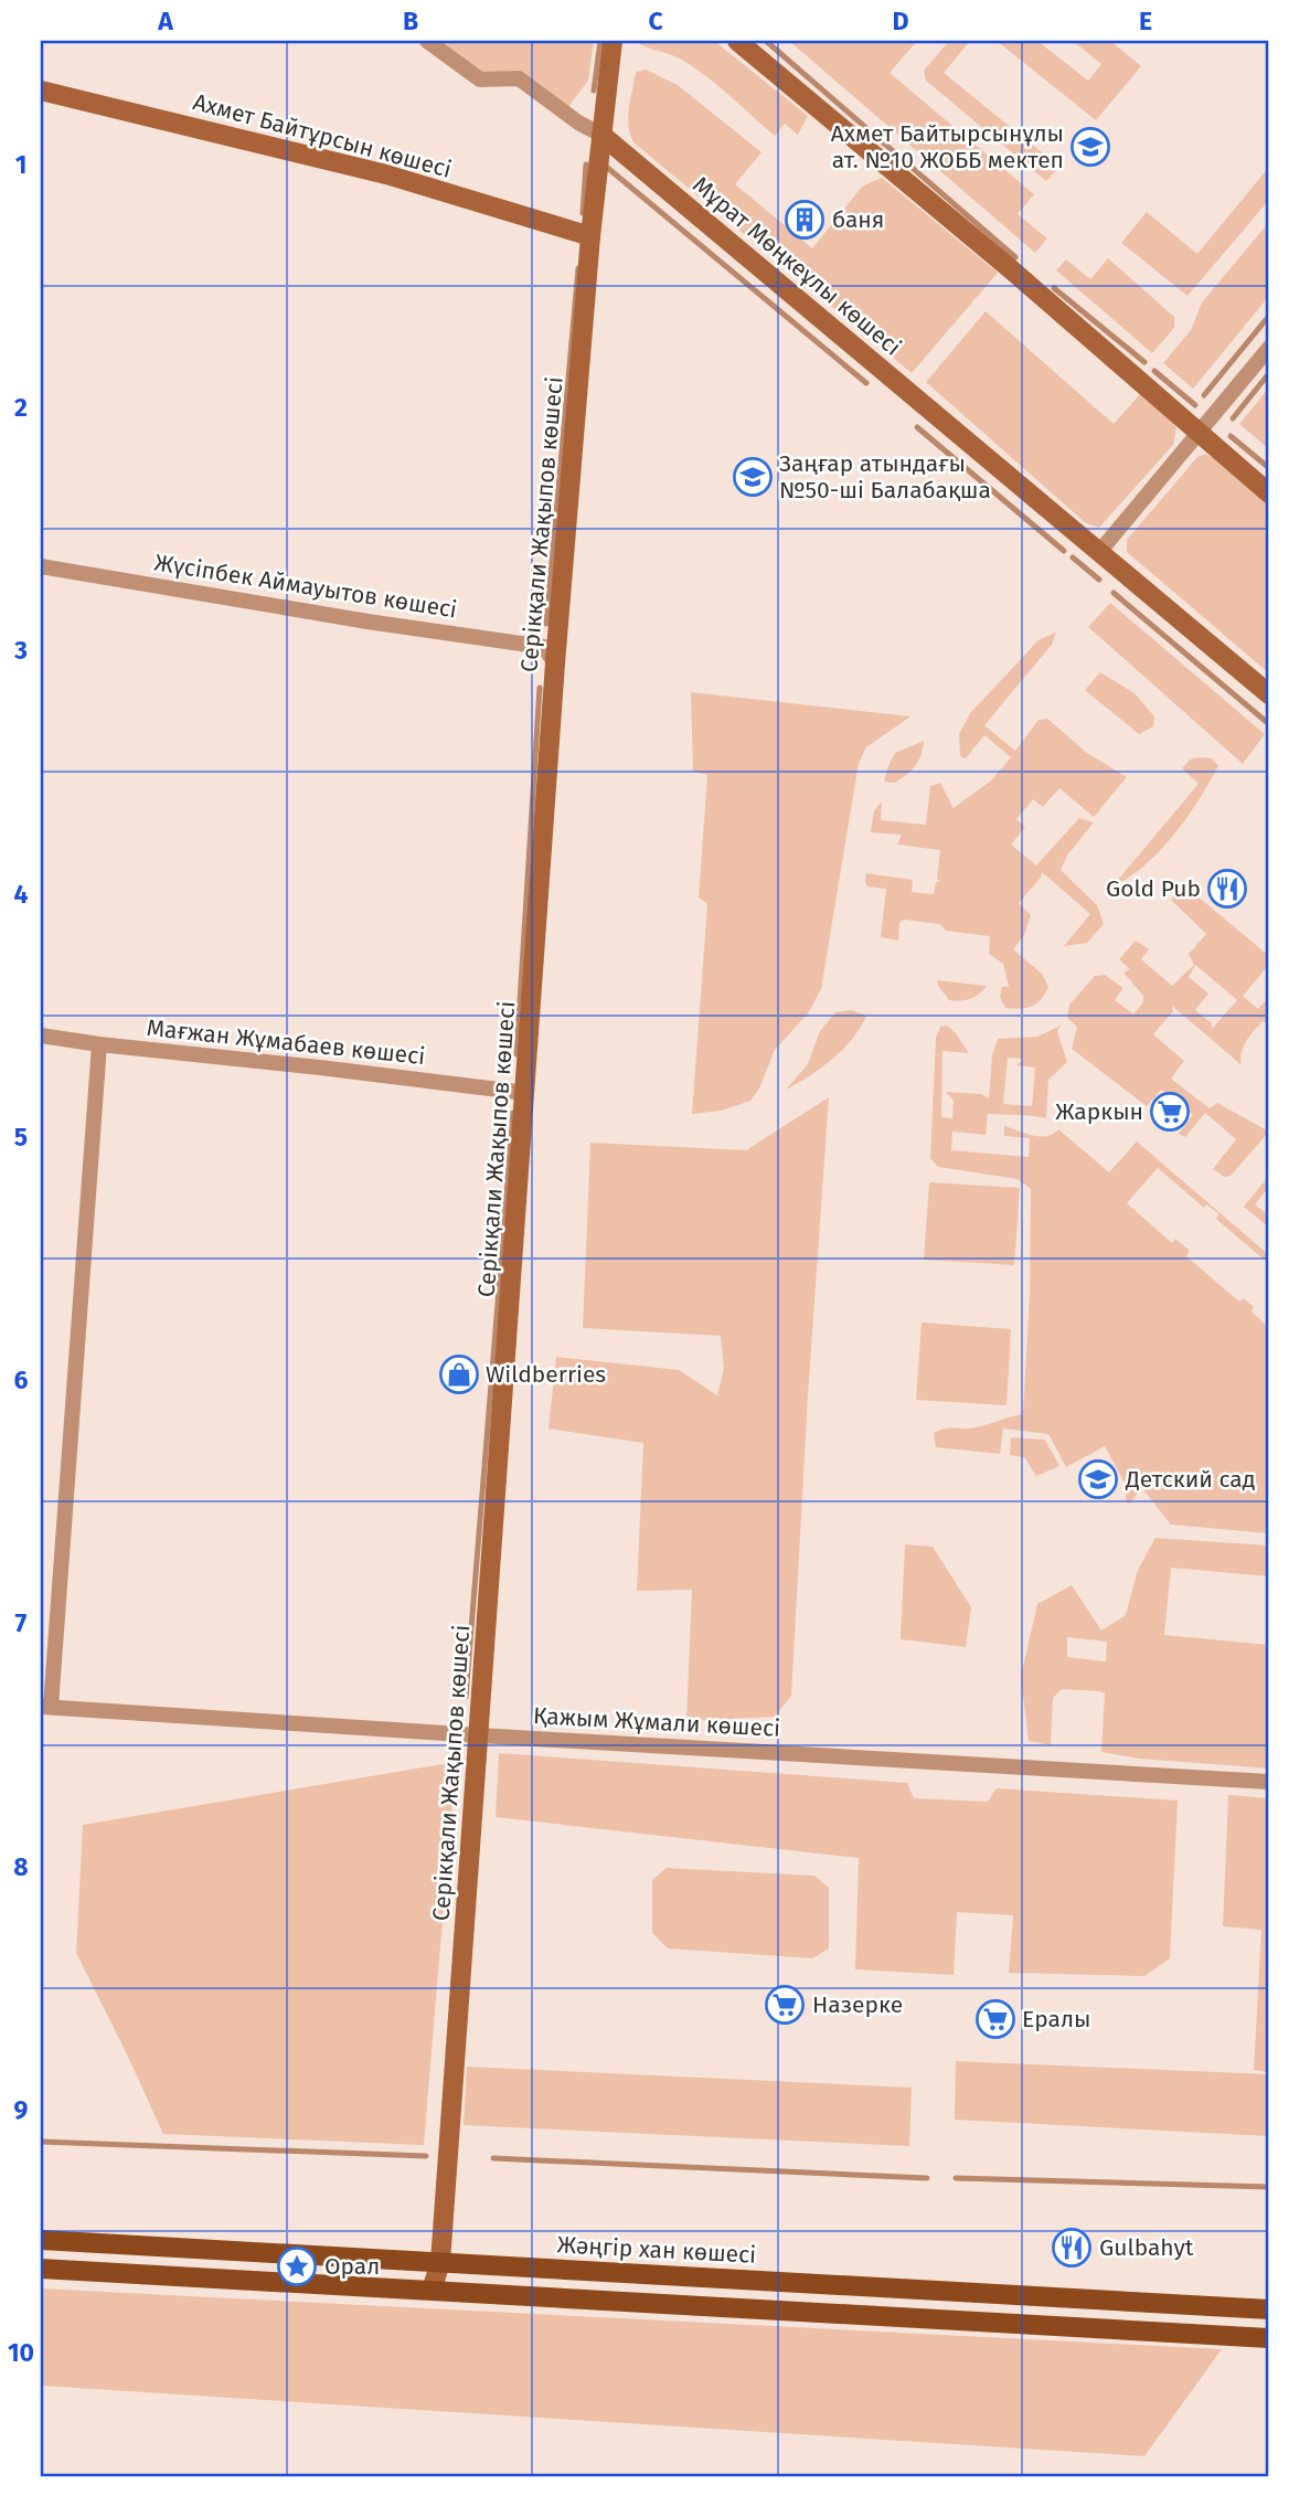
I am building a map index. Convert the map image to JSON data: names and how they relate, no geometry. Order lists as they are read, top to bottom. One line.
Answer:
{"streets":{"main road":["Ахмет Байтұрсын көшесі","Мұрат Мөңкеұлы көшесі","Серікқали Жақыпов көшесі","Жәңгір хан көшесі"],"street":["Жүсіпбек Аймауытов көшесі","Мағжан Жұмабаев көшесі","Қажым Жұмали көшесі"]},"crossings":[["Ахмет Байтұрсын көшесі","Серікқали Жақыпов көшесі"],["Мұрат Мөңкеұлы көшесі","Серікқали Жақыпов көшесі"],["Серікқали Жақыпов көшесі","Жүсіпбек Аймауытов көшесі"],["Серікқали Жақыпов көшесі","Мағжан Жұмабаев көшесі"],["Серікқали Жақыпов көшесі","Қажым Жұмали көшесі"],["Серікқали Жақыпов көшесі","Жәңгір хан көшесі"]],"places":{"school or university":["Ахмет Байтырсынұлы ат. №10 ЖОББ мектеп","Заңғар атындағы №50-ші Балабақша","Детский сад"],"building":["баня"],"restaurant":["Gold Pub","Gulbahyt"],"supermarket":["Жаркын","Назерке","Ералы"],"shop":["Wildberries"],"place":["Орал"]},"grid":{"columns":["A","B","C","D","E"],"rows":["1","2","3","4","5","6","7","8","9","10"]}}
